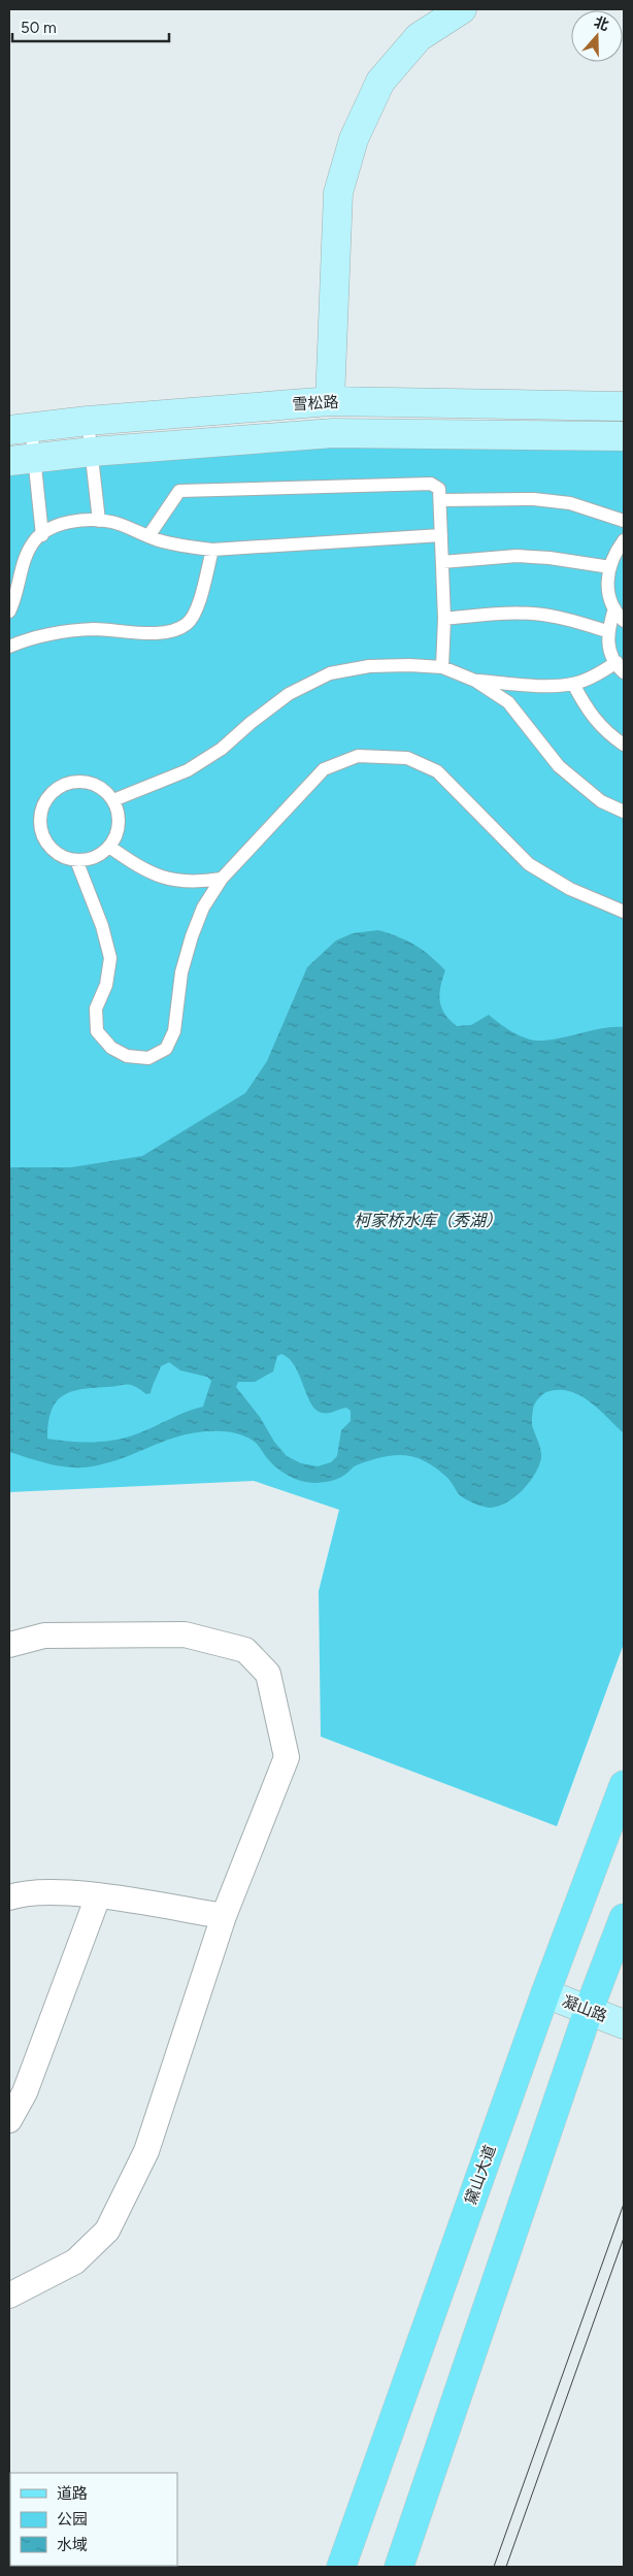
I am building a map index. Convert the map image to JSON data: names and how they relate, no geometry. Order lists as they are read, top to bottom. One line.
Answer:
{"streets":{"main road":["雪松路","凝山路","黛山大道"]},"crossings":[["凝山路","黛山大道"]],"water":["柯家桥水库（秀湖）"],"legend":["道路","公园","水域"],"scale_bar":"50 m","north":"top"}
